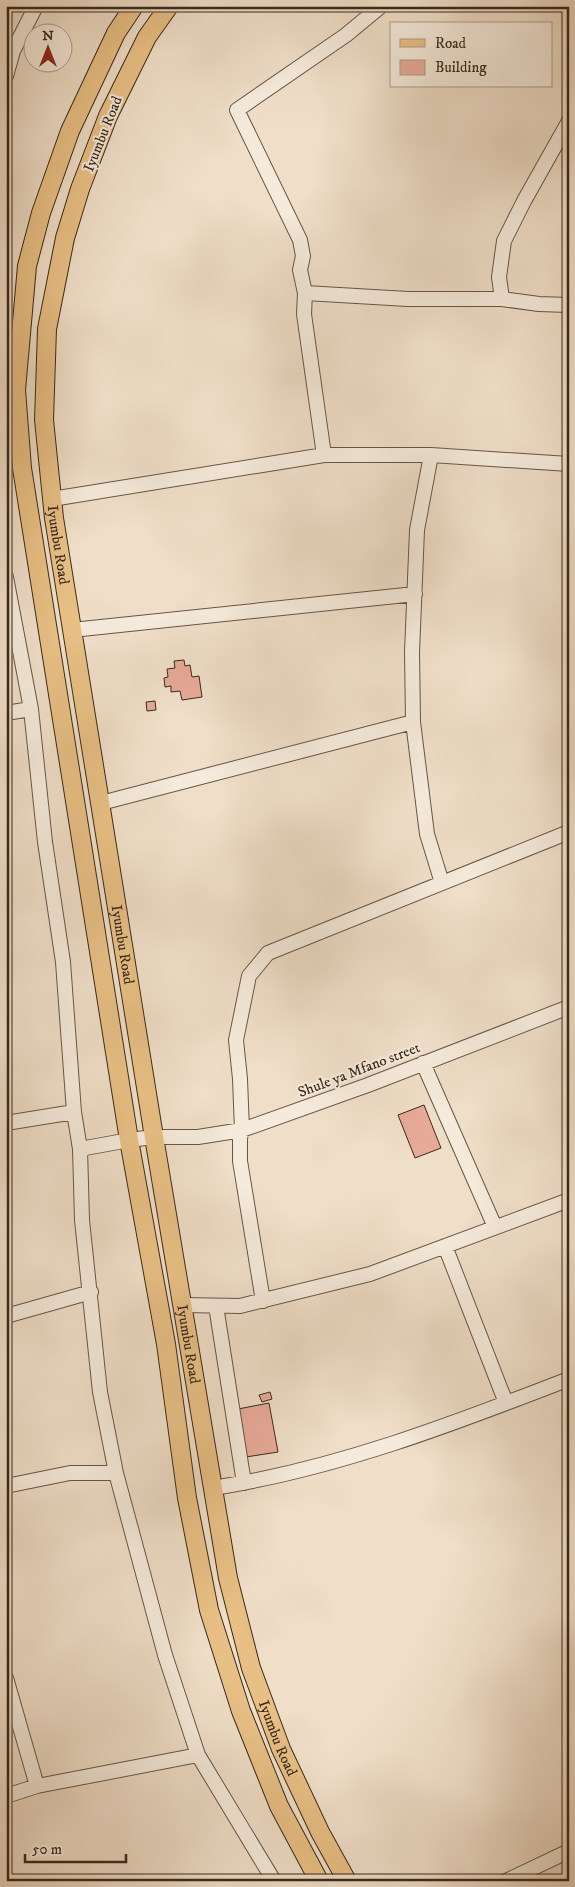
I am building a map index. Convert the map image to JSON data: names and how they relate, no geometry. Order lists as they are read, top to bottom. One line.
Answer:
{"streets":{"main road":["Iyumbu Road"],"street":["Shule ya Mfano street"]},"crossings":[["Iyumbu Road","Shule ya Mfano street"]],"legend":["Road","Building"],"scale_bar":"50 m","north":"top"}
